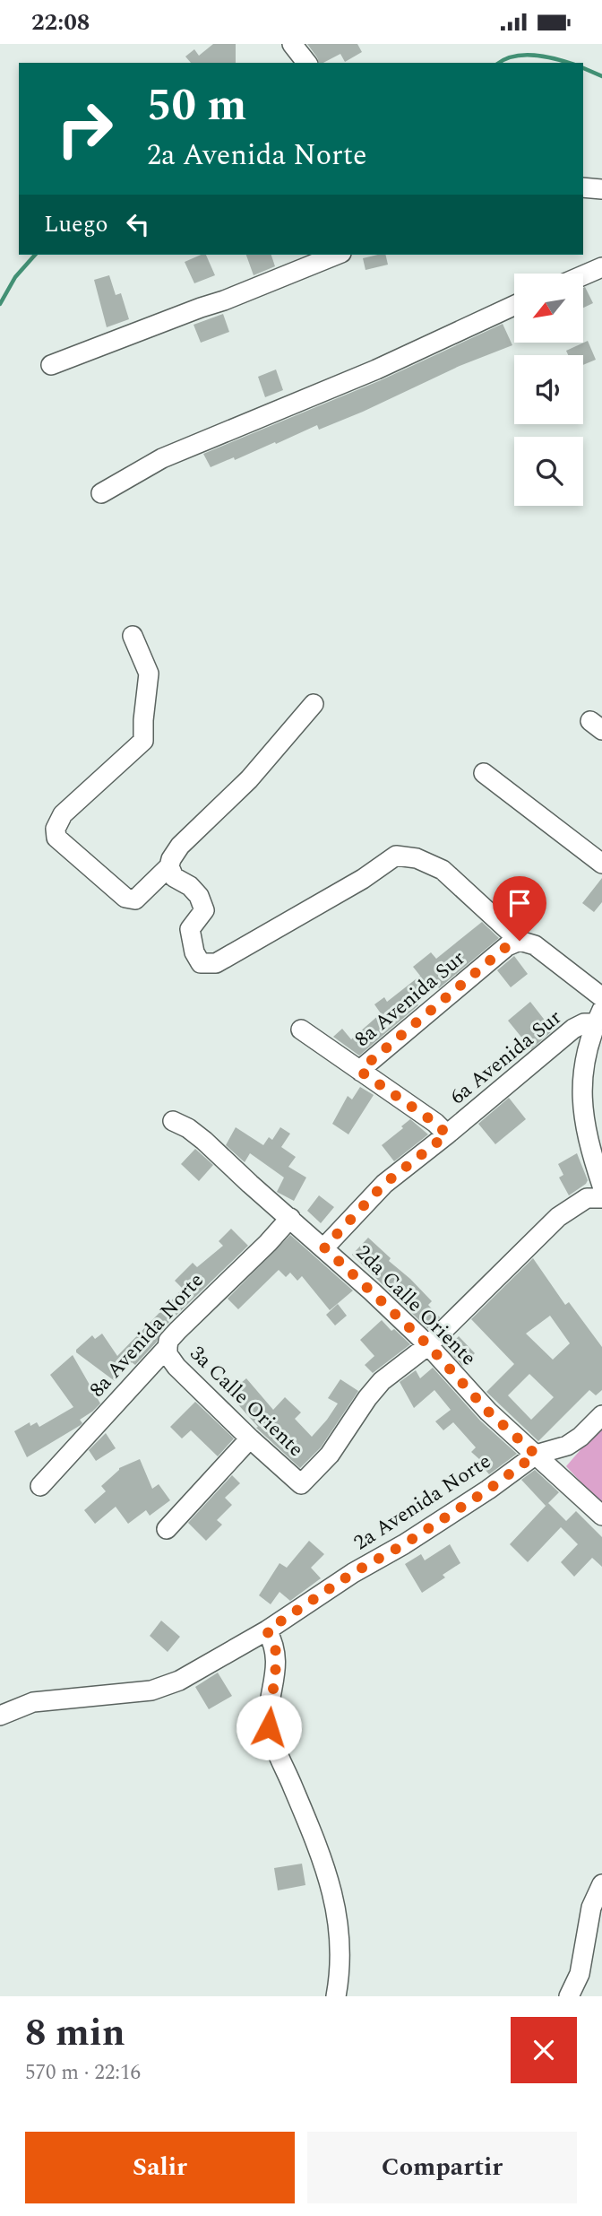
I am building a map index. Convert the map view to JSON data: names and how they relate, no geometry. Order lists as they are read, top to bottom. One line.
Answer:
{"streets":{"street":["8a Avenida Sur","6a Avenida Sur","2da Calle Oriente","8a Avenida Norte","3a Calle Oriente","2a Avenida Norte"]},"crossings":[["6a Avenida Sur","2da Calle Oriente"],["2da Calle Oriente","8a Avenida Norte"],["2da Calle Oriente","3a Calle Oriente"],["2da Calle Oriente","2a Avenida Norte"],["8a Avenida Norte","3a Calle Oriente"]],"north":"bottom left","page":{"status":"22:08","turn":["50 m","2a Avenida Norte"],"then":"Luego","heading":["8 min","570 m · 22:16"],"buttons":["Salir","Compartir"]}}
